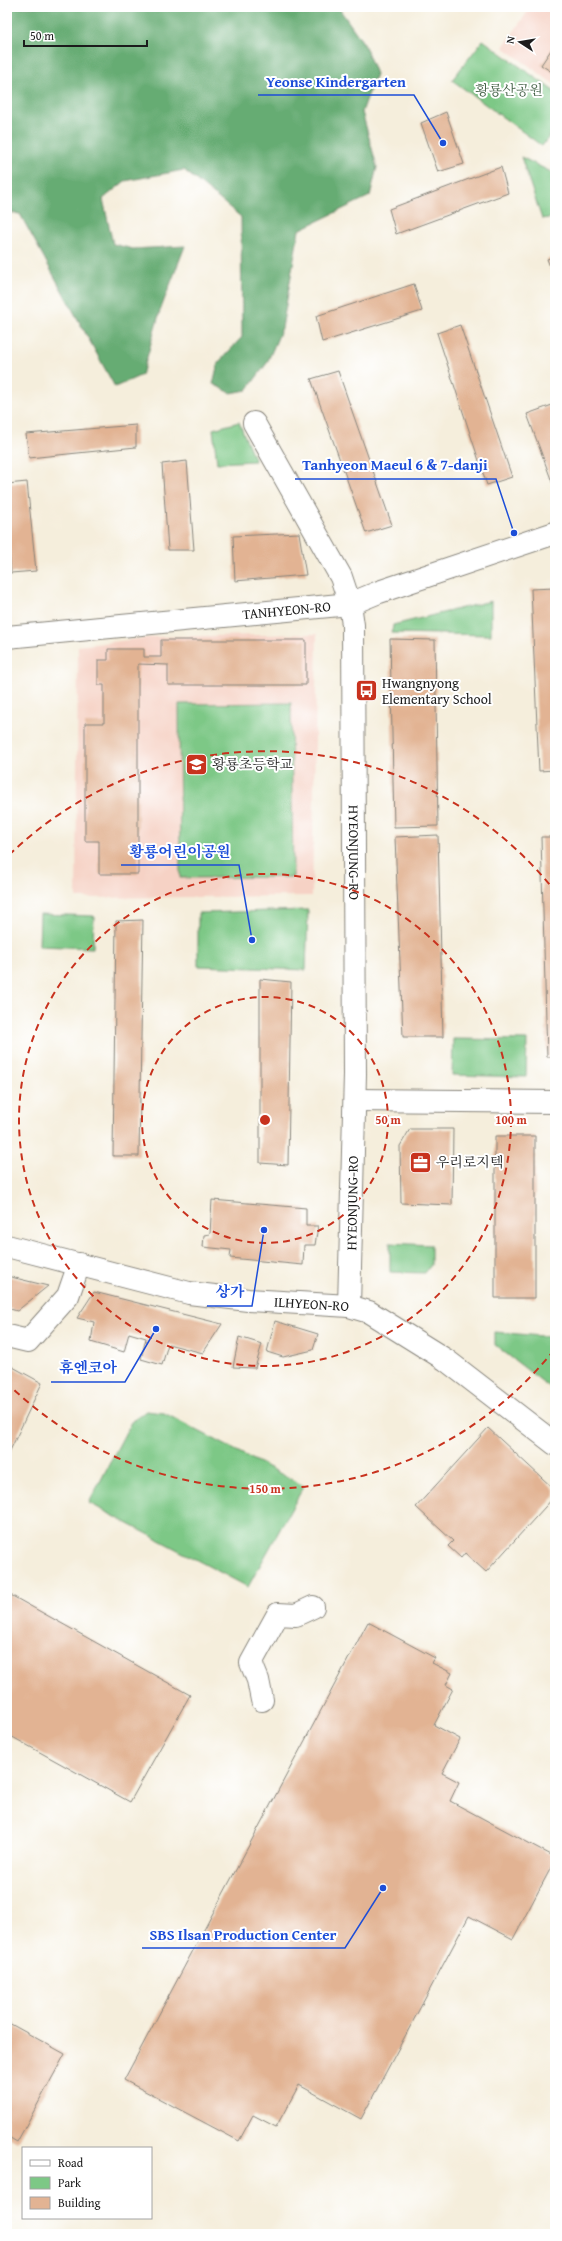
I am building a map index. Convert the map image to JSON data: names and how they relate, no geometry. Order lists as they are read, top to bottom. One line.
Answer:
{"streets":{"street":["TANHYEON-RO","HYEONJUNG-RO","ILHYEON-RO"]},"crossings":[["TANHYEON-RO","HYEONJUNG-RO"],["HYEONJUNG-RO","ILHYEON-RO"]],"parks":["황룡산공원"],"places":{"other":["Yeonse Kindergarten","Tanhyeon Maeul 6 & 7-danji","황룡어린이공원","상가","휴엔코아","SBS Ilsan Production Center"],"bus stop":["Hwangnyong Elementary School"],"school or university":["황룡초등학교"],"office":["우리로지텍"]},"legend":["Road","Park","Building"],"scale_bar":"50 m","north":"left","rings":["50 m","100 m","150 m"]}
